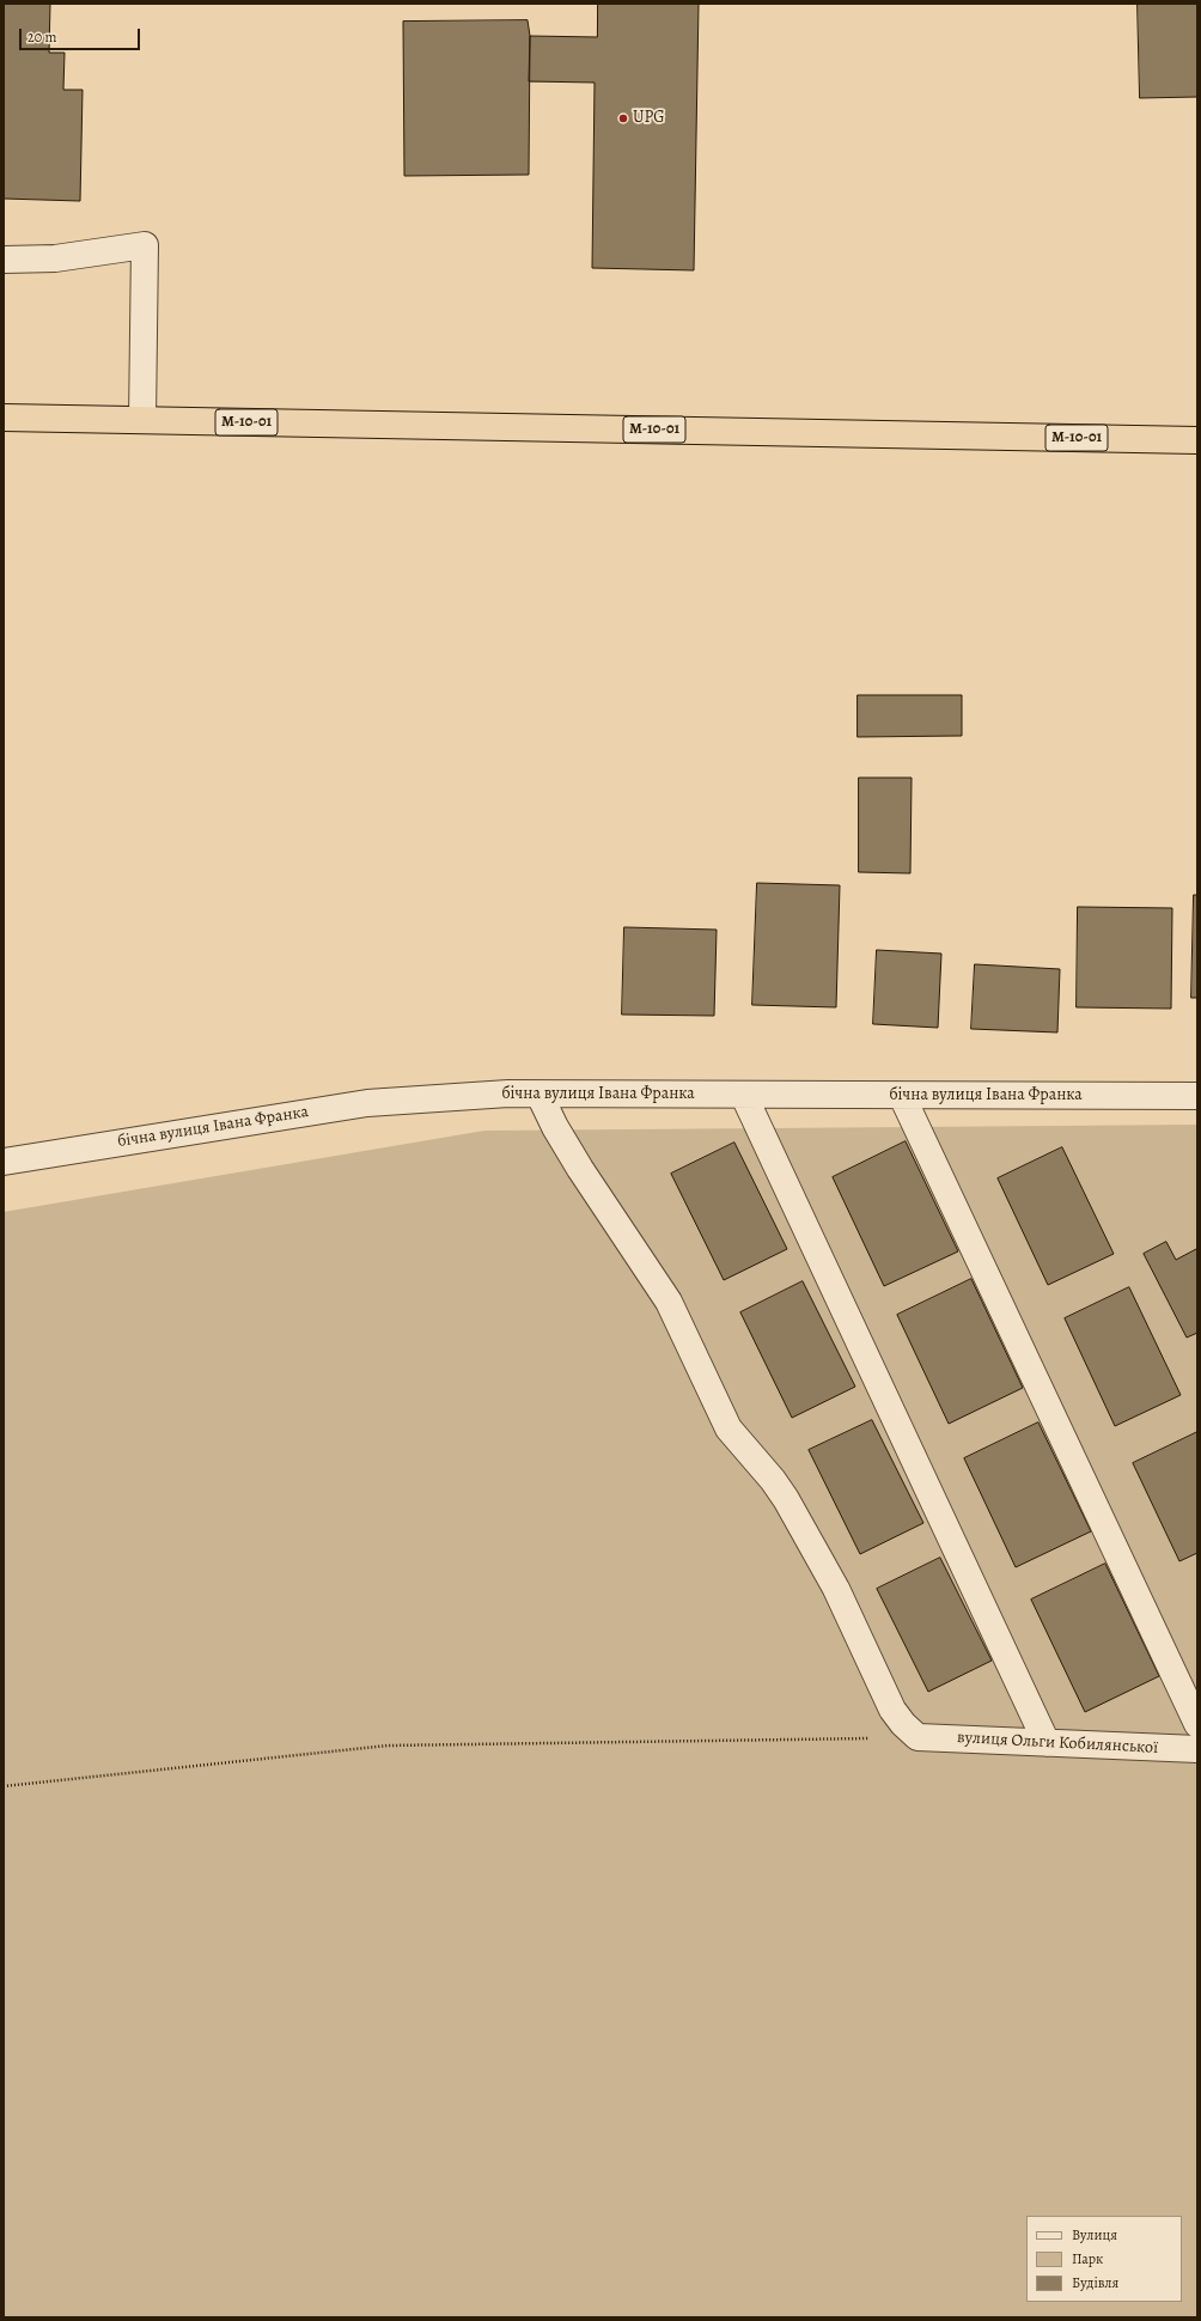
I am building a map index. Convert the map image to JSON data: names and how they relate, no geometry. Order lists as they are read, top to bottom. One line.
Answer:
{"streets":{"highway":["М-10-01"],"street":["бічна вулиця Івана Франка","вулиця Ольги Кобилянської"]},"places":["UPG"],"legend":["Вулиця","Парк","Будівля"],"scale_bar":"20 m"}
